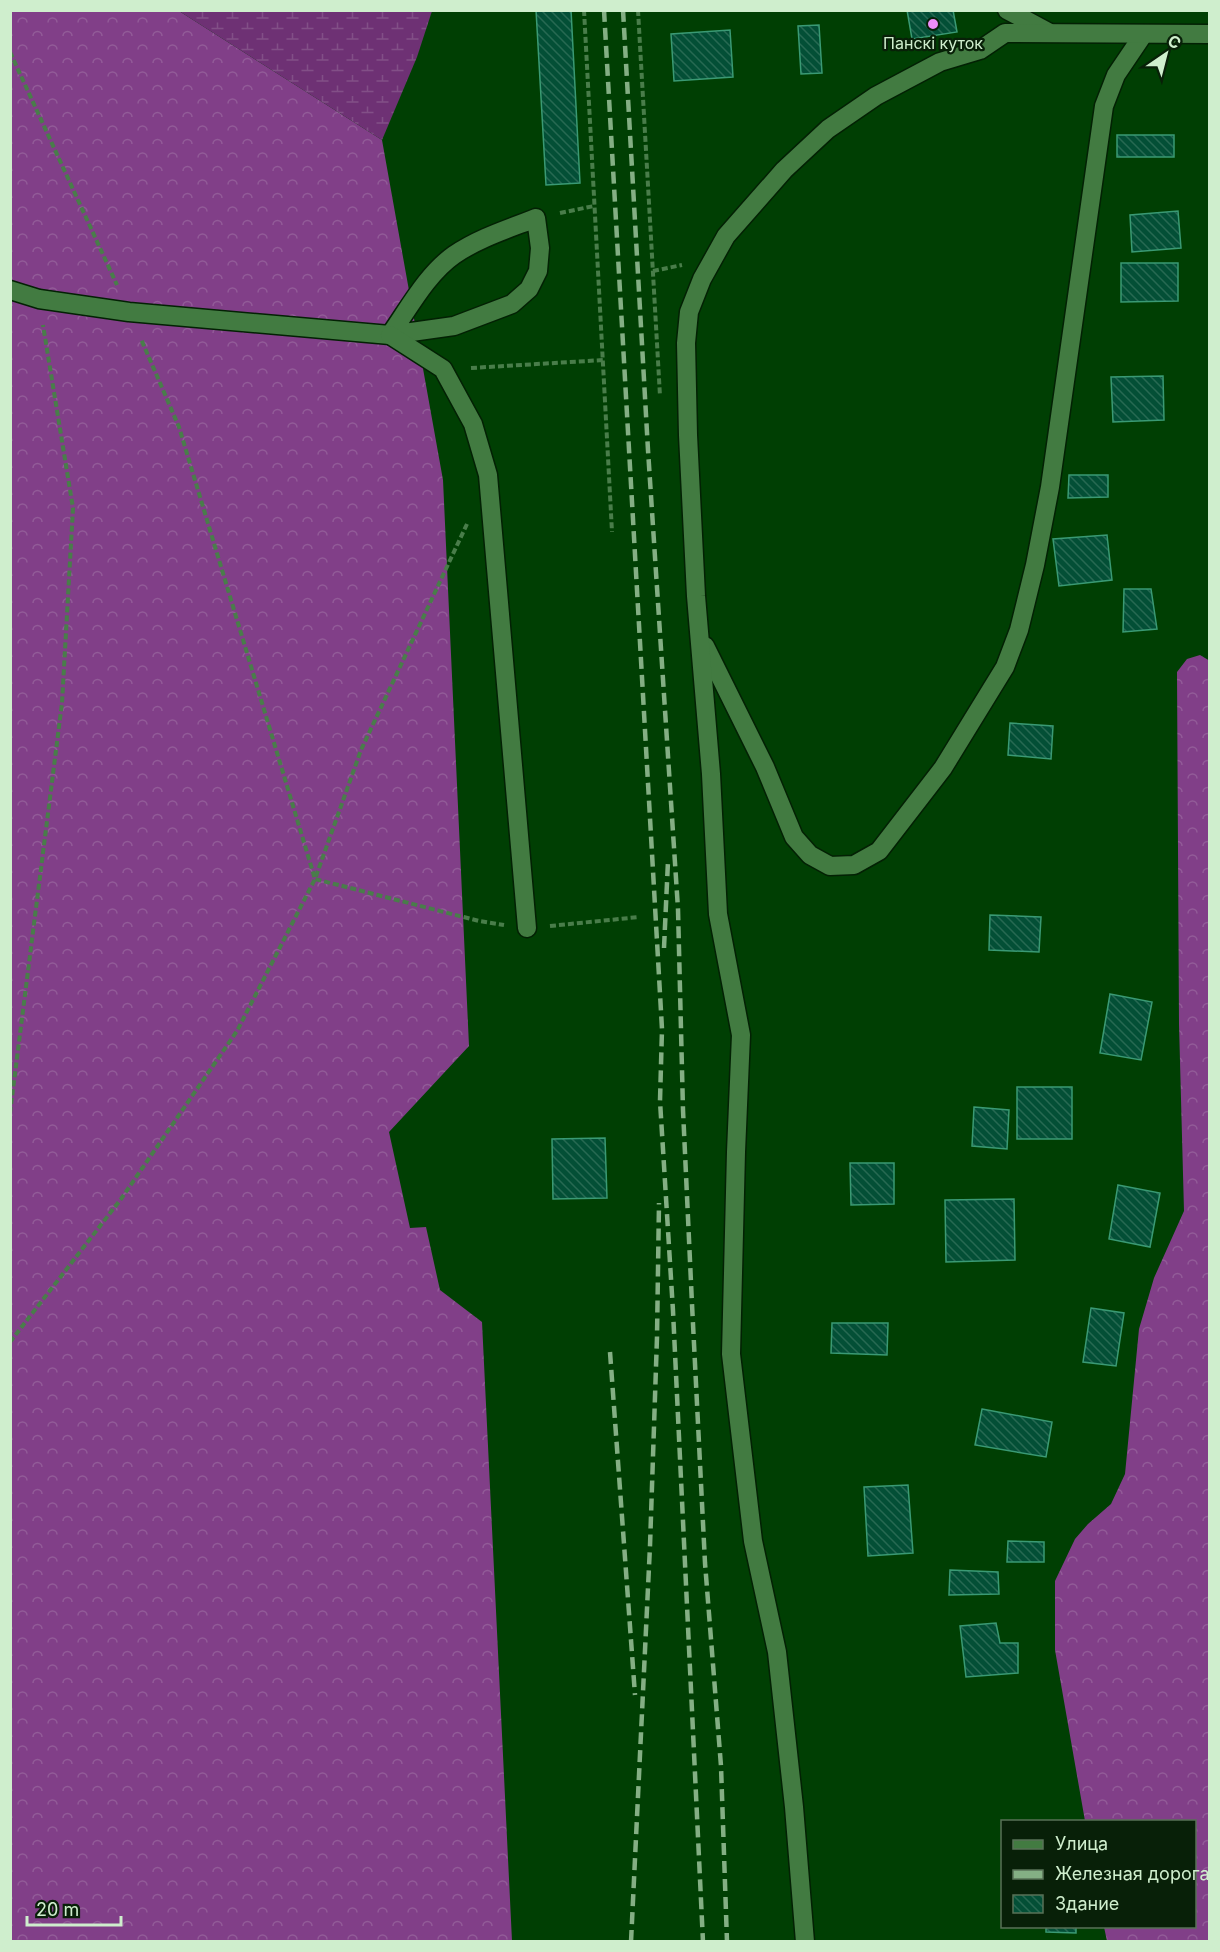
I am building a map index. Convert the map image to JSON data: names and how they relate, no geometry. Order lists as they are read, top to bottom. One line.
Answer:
{"places":["Панскі куток"],"legend":["Улица","Железная дорога","Здание"],"scale_bar":"20 m","north":"top right"}
